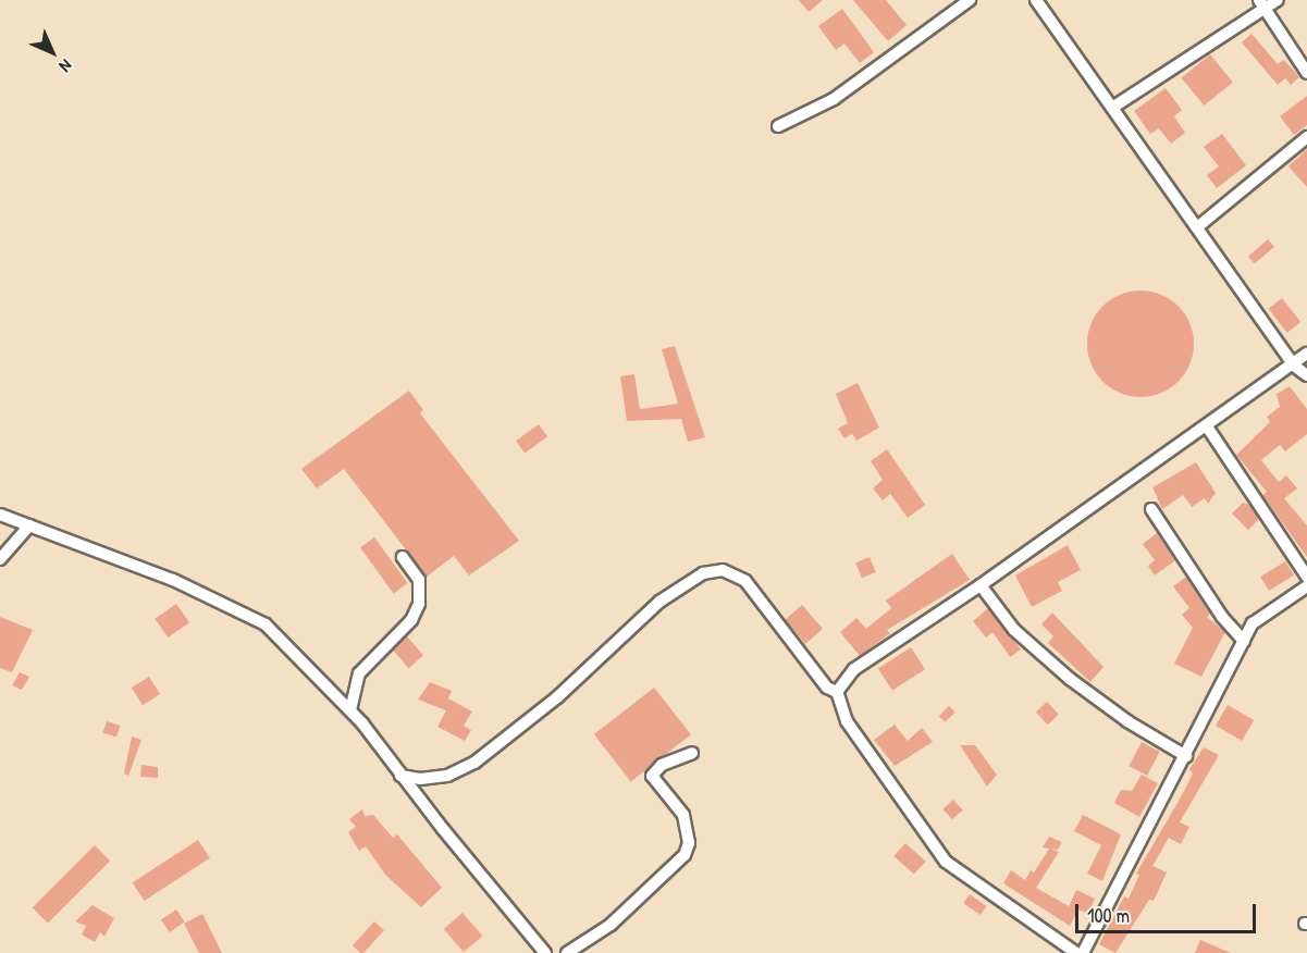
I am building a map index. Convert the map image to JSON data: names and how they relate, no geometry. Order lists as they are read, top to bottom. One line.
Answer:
{"scale_bar":"100 m","north":"bottom right"}
